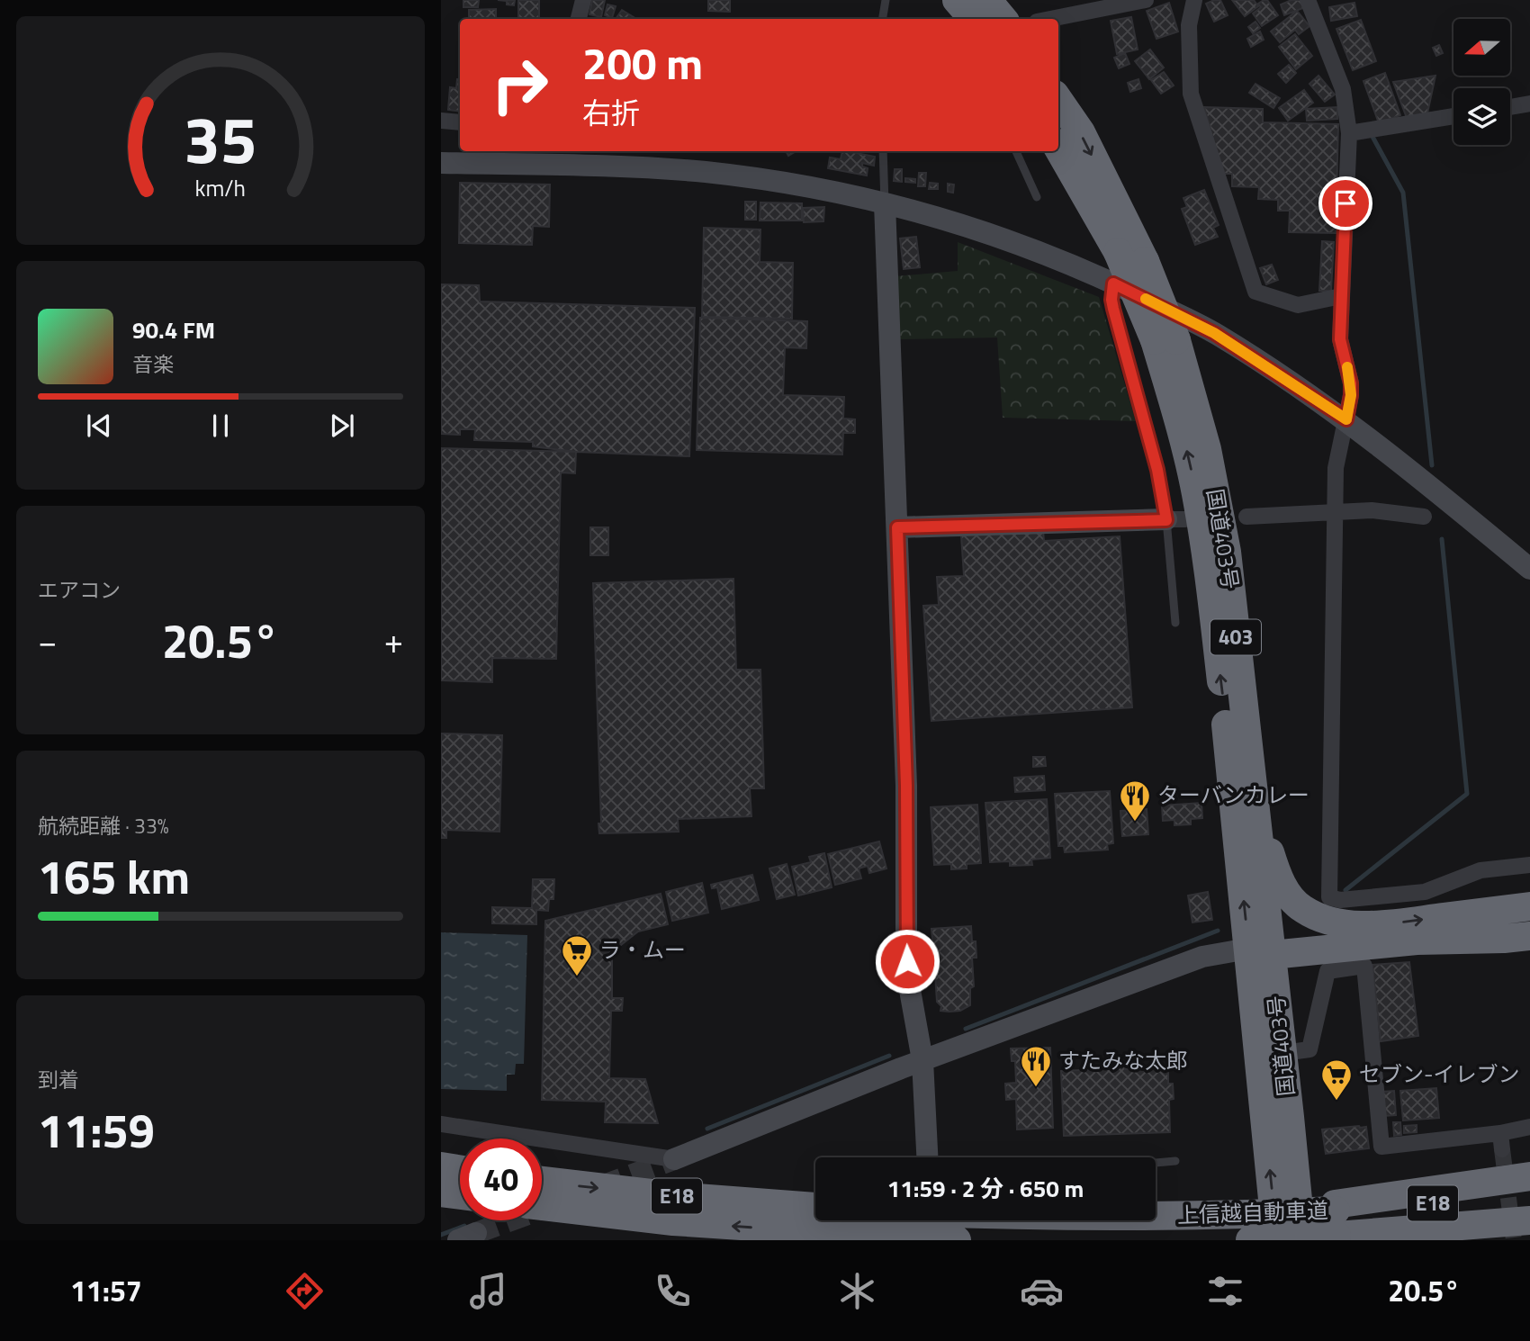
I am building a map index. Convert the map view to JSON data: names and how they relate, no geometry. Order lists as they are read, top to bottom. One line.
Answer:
{"streets":{"highway":["国道403号","403","E18","上信越自動車道"]},"places":{"restaurant":["ターバンカレー","すたみな太郎"],"supermarket":["ラ・ムー","セブン-イレブン"]},"north":"left","page":{"turn":["200 m","右折"],"song":["90.4 FM","音楽"],"tile":["エアコン",["航続距離 · 33%","165 km"],["到着","11:59"]],"heat":["−","20.5°","+"],"limit":"40","trip":"11:59 · 2 分 · 650 m","tabs":["11:57","20.5°"],"gauge":["35","km/h"]}}
